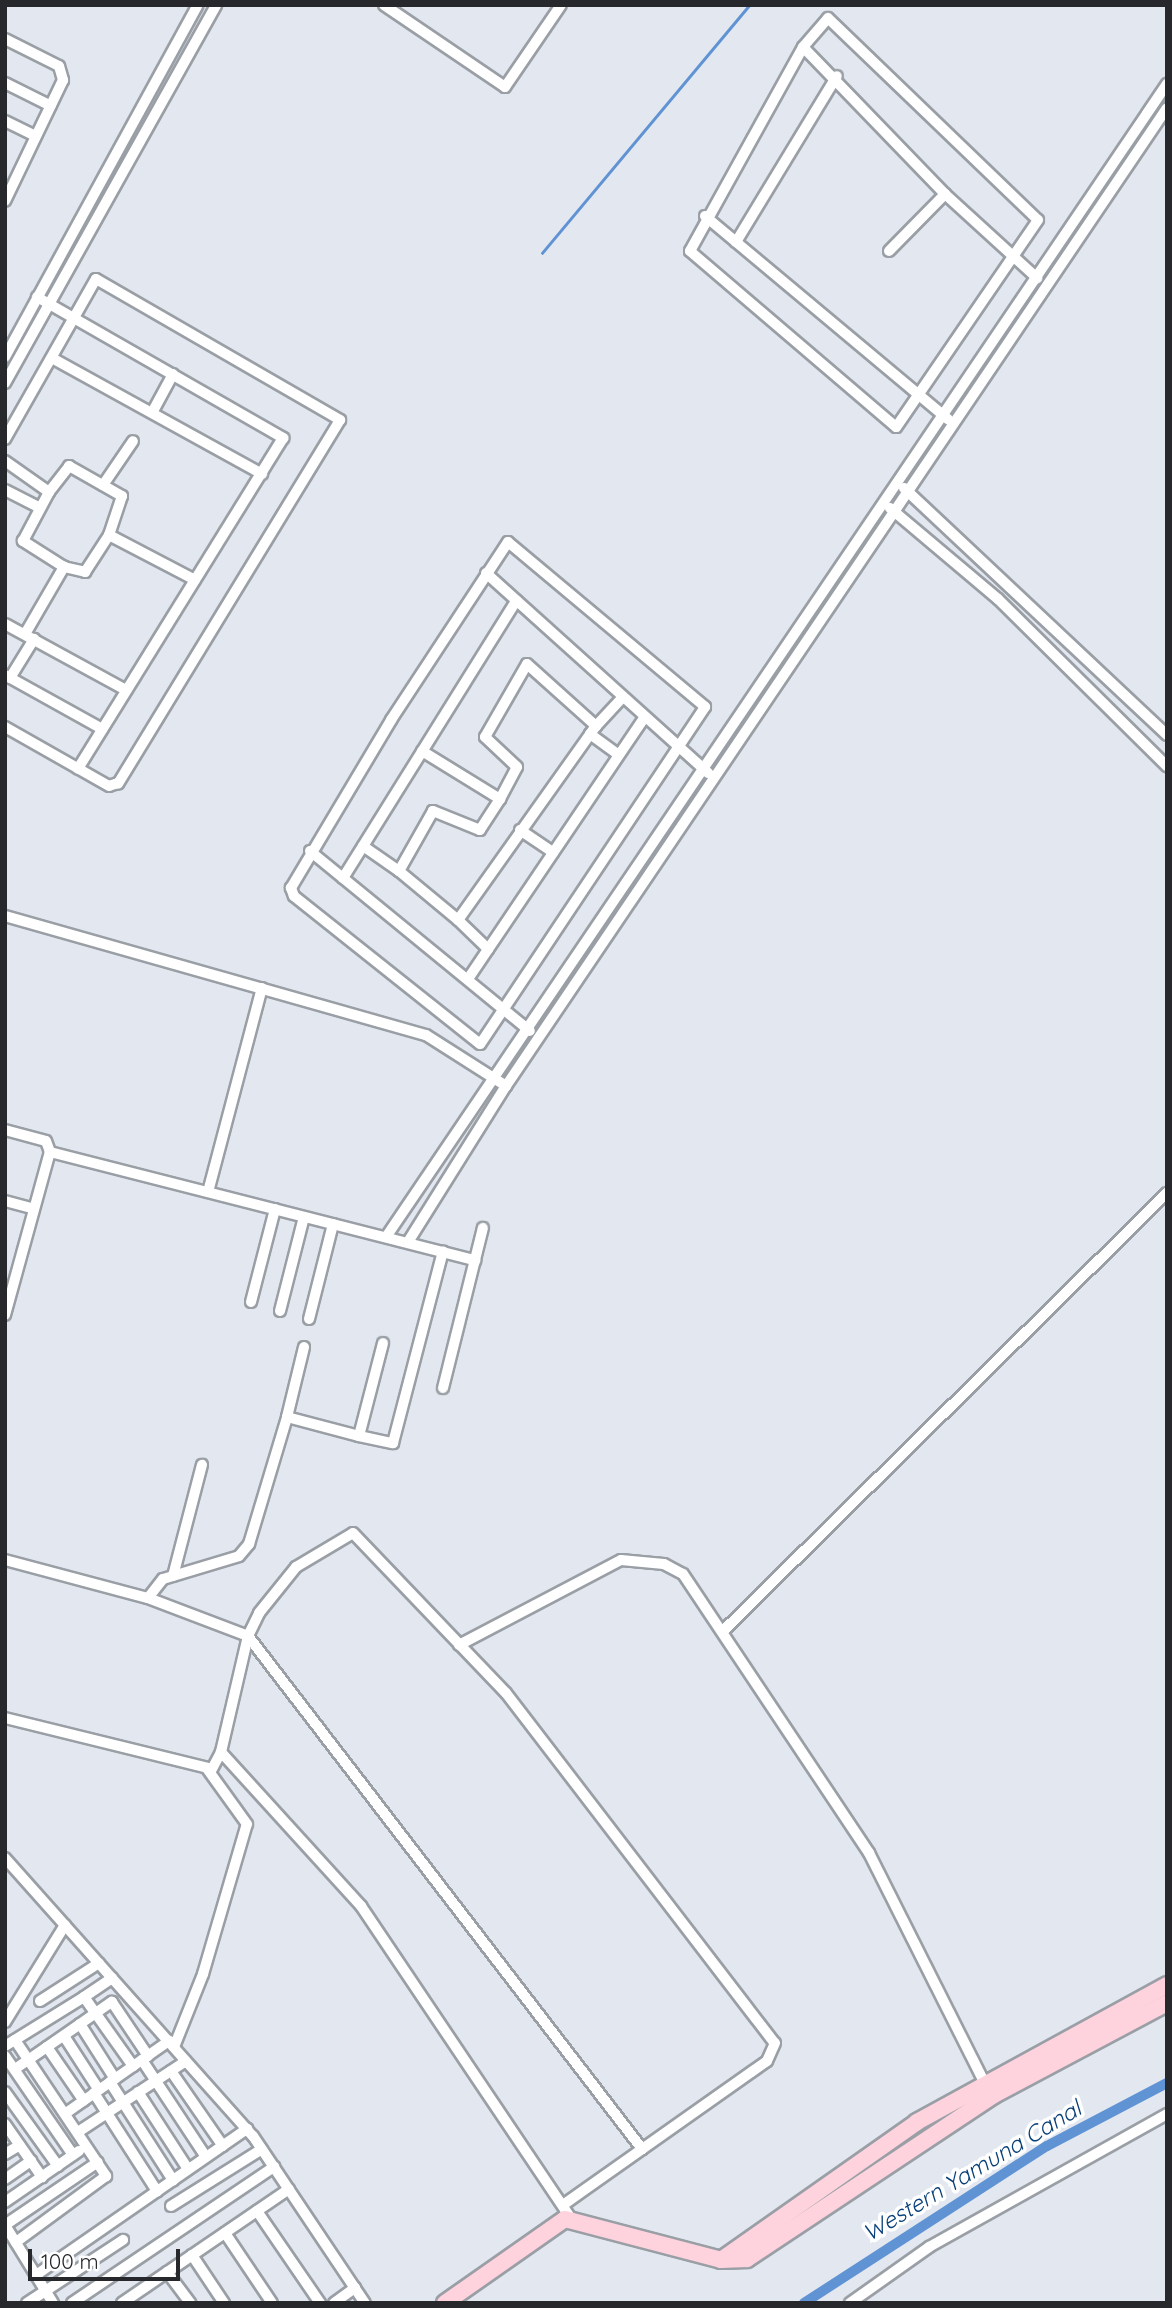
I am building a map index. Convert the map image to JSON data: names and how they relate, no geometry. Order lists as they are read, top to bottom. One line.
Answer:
{"water":["Western Yamuna Canal"],"scale_bar":"100 m"}
